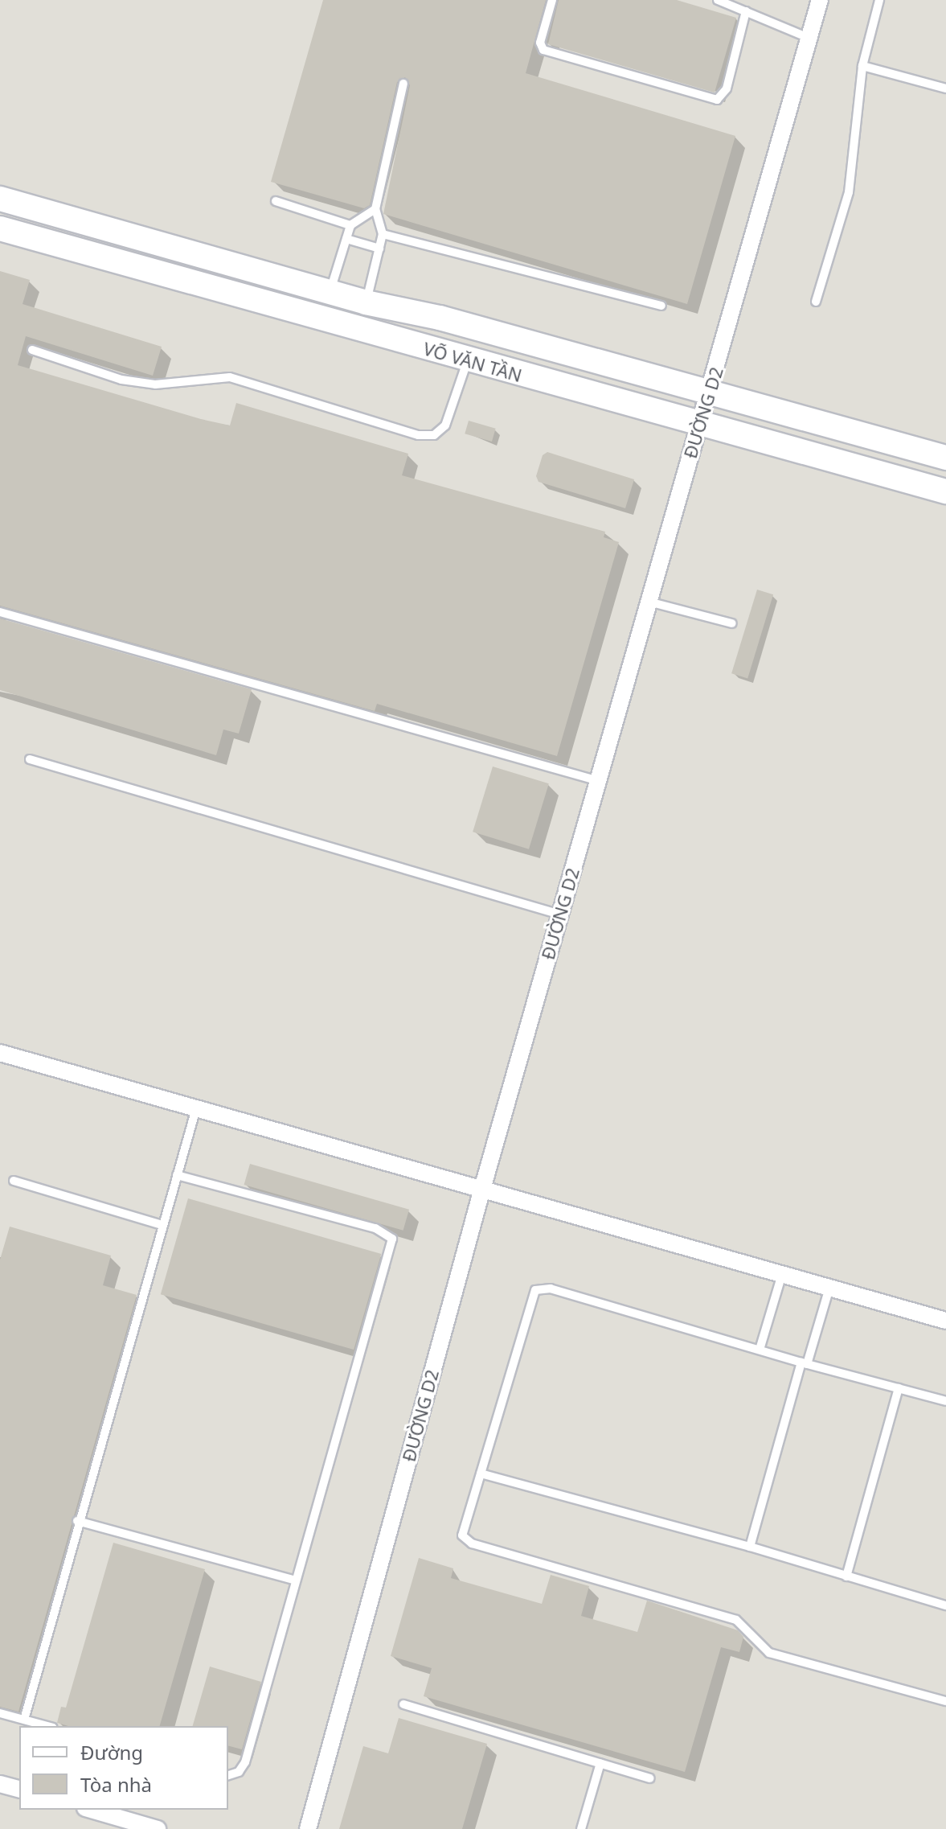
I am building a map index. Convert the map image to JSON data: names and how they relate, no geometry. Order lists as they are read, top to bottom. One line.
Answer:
{"streets":{"street":["VÕ VĂN TẦN","ĐƯỜNG D2"]},"crossings":[["VÕ VĂN TẦN","ĐƯỜNG D2"]],"legend":["Đường","Tòa nhà"]}
